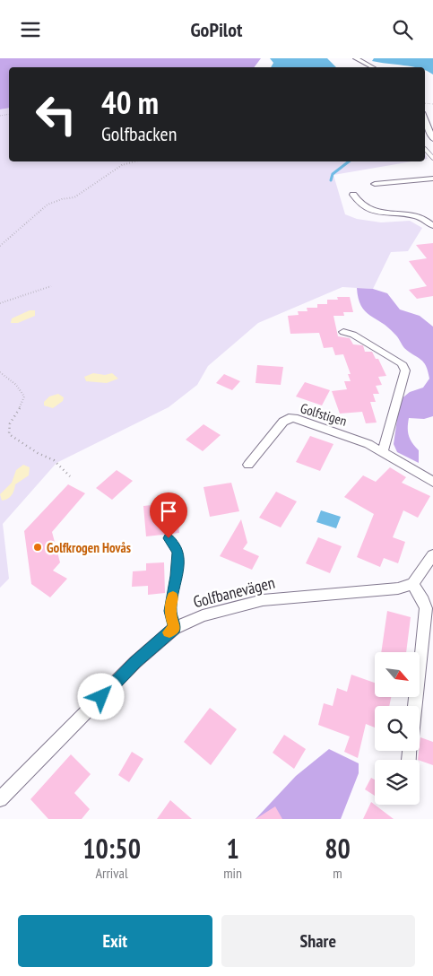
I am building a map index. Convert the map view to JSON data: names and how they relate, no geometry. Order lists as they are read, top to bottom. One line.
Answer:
{"streets":{"street":["Golfstigen","Golfbanevägen"]},"places":["Golfkrogen Hovås"],"north":"bottom right","page":{"header":"GoPilot","turn":["40 m","Golfbacken"],"eta":["10:50","Arrival","1","min","80","m"],"buttons":["Exit","Share"]}}
